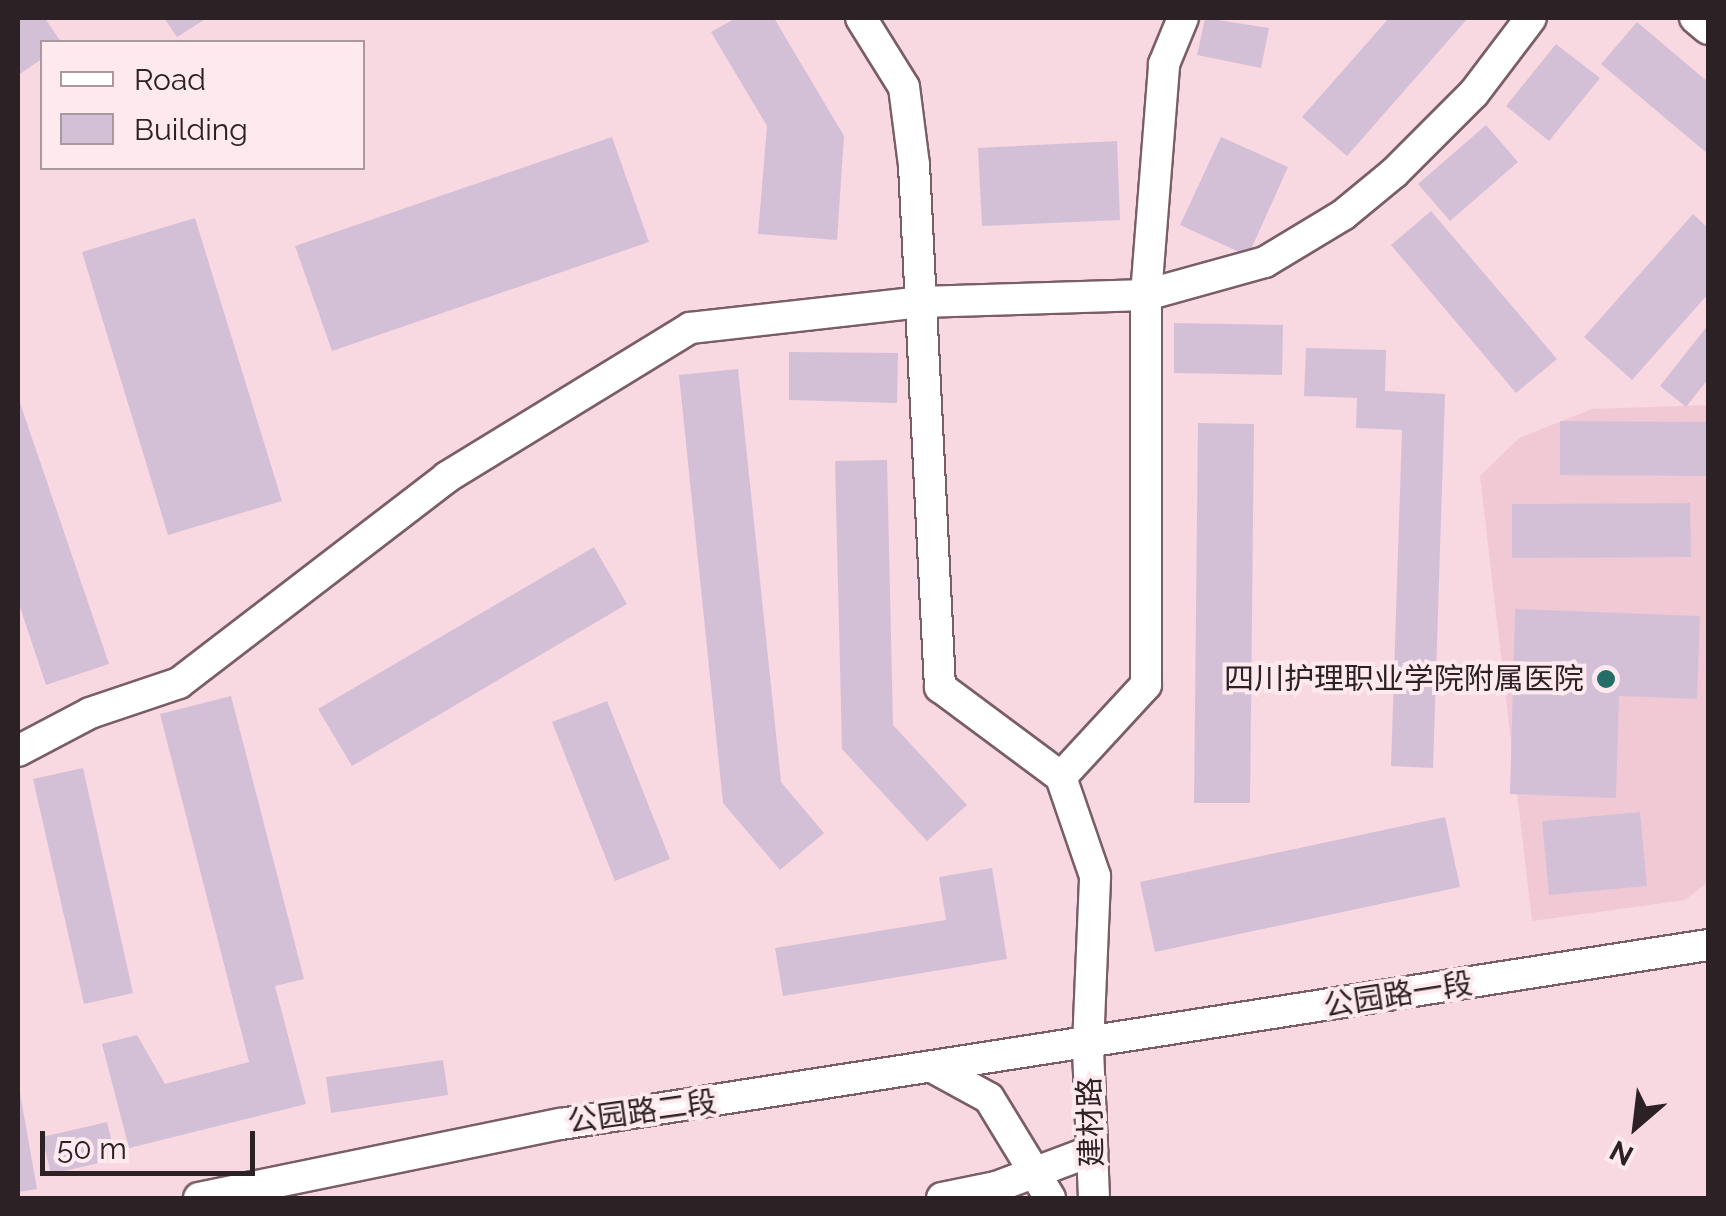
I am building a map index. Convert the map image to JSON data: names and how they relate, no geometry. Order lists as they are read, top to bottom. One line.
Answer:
{"streets":{"street":["公园路一段","公园路二段","建材路"]},"crossings":[["公园路一段","公园路二段"],["公园路一段","建材路"],["公园路二段","建材路"]],"places":["四川护理职业学院附属医院"],"legend":["Road","Building"],"scale_bar":"50 m","north":"bottom left"}
